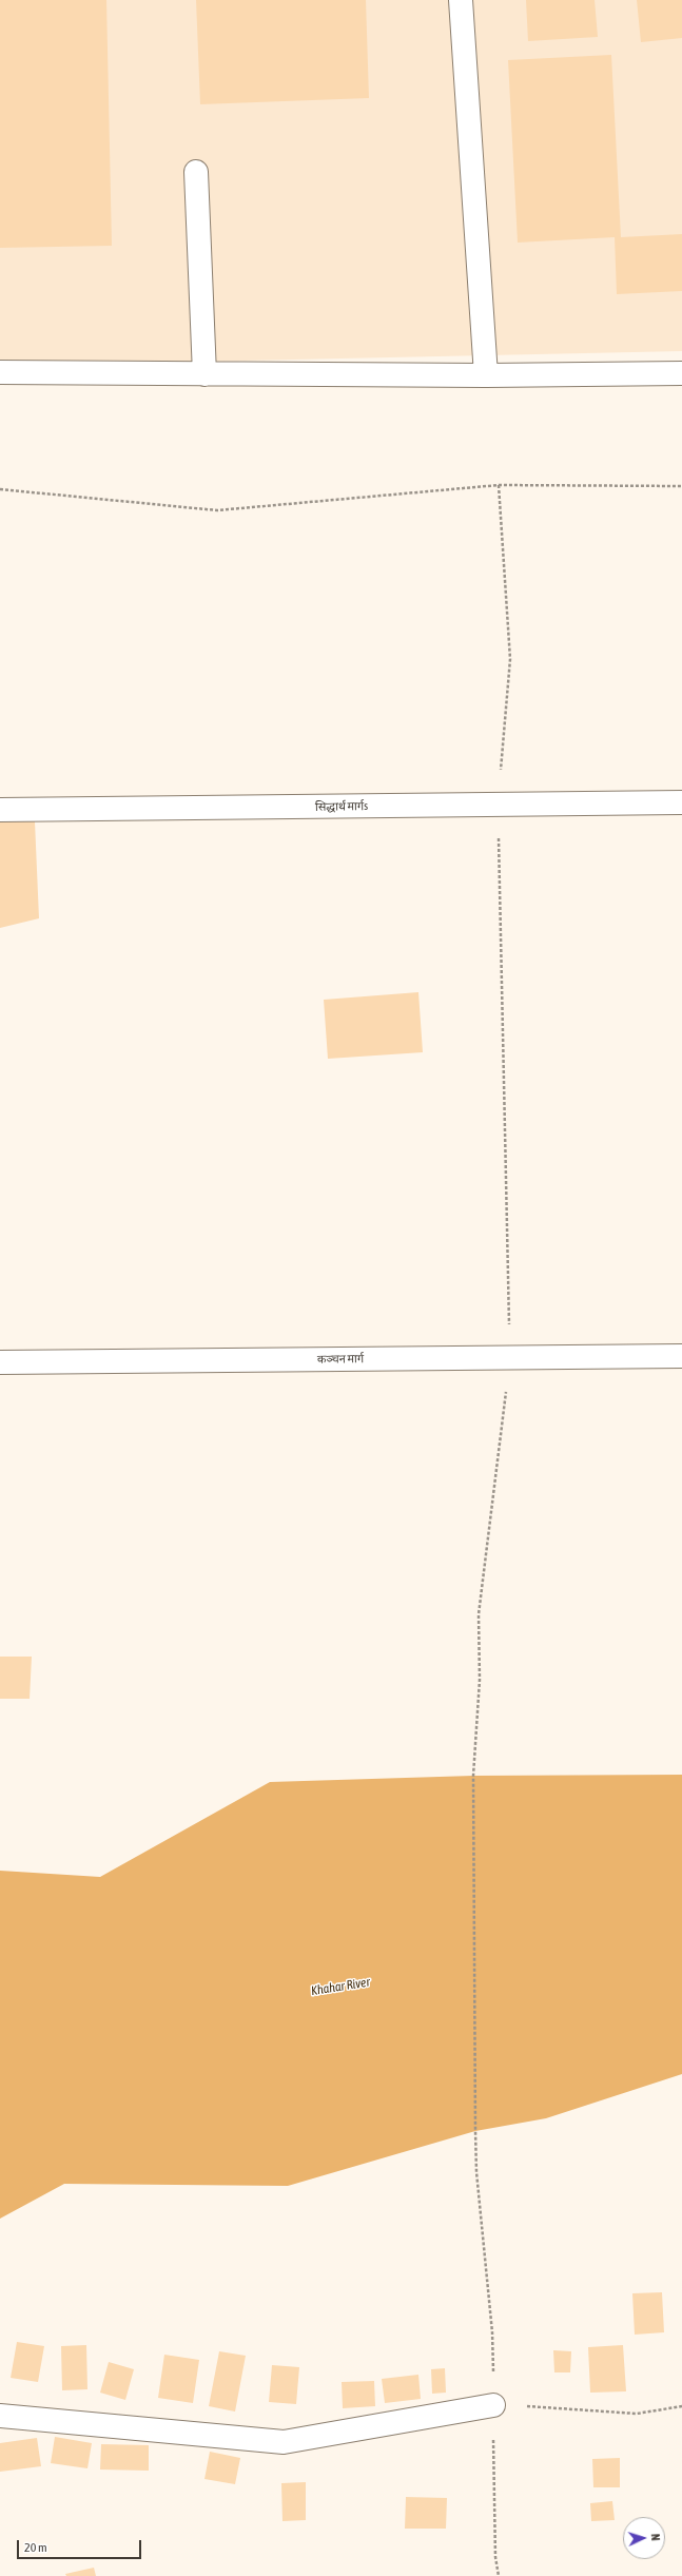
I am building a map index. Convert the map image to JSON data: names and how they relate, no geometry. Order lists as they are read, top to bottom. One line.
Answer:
{"streets":{"street":["सिद्धार्थ मार्गs","कञ्चन मार्ग"]},"water":["Khahar River"],"scale_bar":"20 m","north":"right"}
